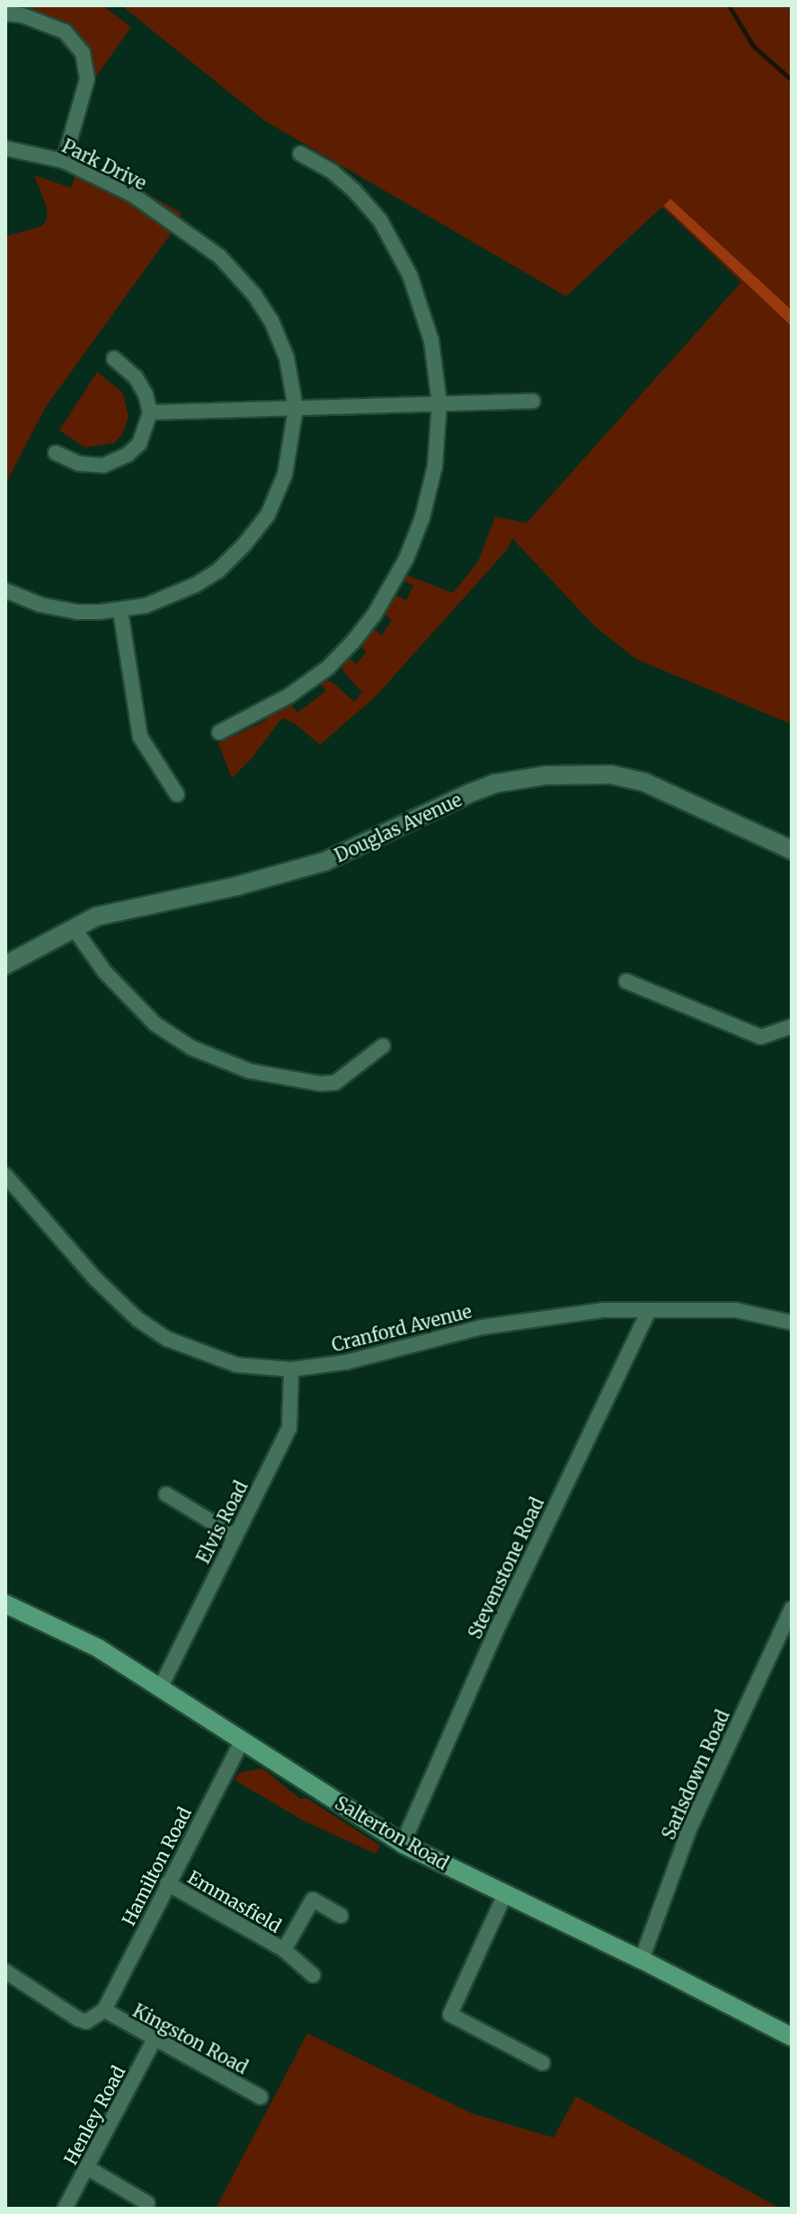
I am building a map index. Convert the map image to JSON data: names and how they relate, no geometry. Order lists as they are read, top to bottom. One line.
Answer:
{"streets":{"main road":["Salterton Road"],"street":["Park Drive","Douglas Avenue","Cranford Avenue","Elvis Road","Stevenstone Road","Sarlsdown Road","Hamilton Road","Emmasfield","Kingston Road","Henley Road"]},"crossings":[["Cranford Avenue","Elvis Road"],["Cranford Avenue","Stevenstone Road"],["Elvis Road","Salterton Road"],["Stevenstone Road","Salterton Road"],["Sarlsdown Road","Salterton Road"],["Salterton Road","Hamilton Road"],["Hamilton Road","Emmasfield"],["Hamilton Road","Kingston Road"],["Kingston Road","Henley Road"]]}
